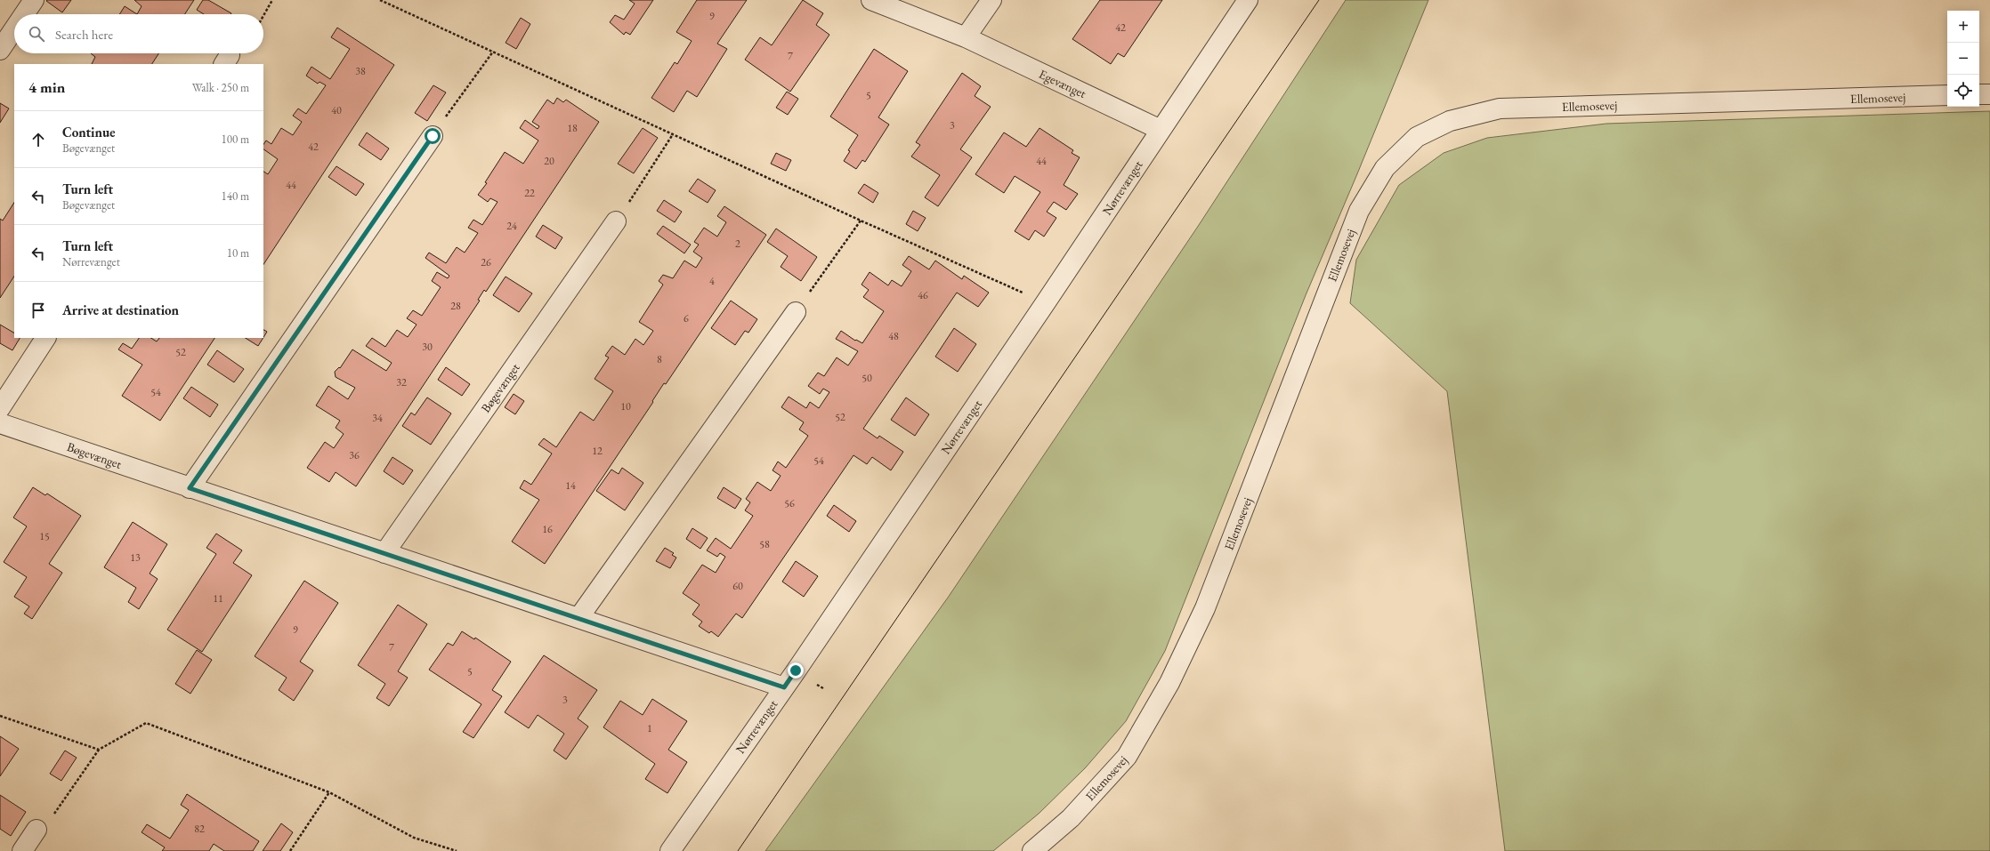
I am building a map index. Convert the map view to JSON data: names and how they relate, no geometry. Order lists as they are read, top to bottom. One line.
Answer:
{"streets":{"street":["Egevænget","Ellemosevej","Nørrevænget","Bøgevænget"]},"crossings":[["Egevænget","Nørrevænget"],["Nørrevænget","Bøgevænget"]],"house_numbers":["9","42","7","38","5","40","3","18","42","20","44","44","22","24","2","26","4","46","28","6","48","30","52","8","50","32","54","10","52","34","12","36","54","14","56","16","15","58","13","60","11","9","7","5","3","1","82"],"page":{"map_buttons":["+","−"],"search":"Search here","heading":["4 min","Walk · 250 m"],"list":[["Continue","Bøgevænget","100 m"],["Turn left","Bøgevænget","140 m"],["Turn left","Nørrevænget","10 m"],"Arrive at destination"]}}
